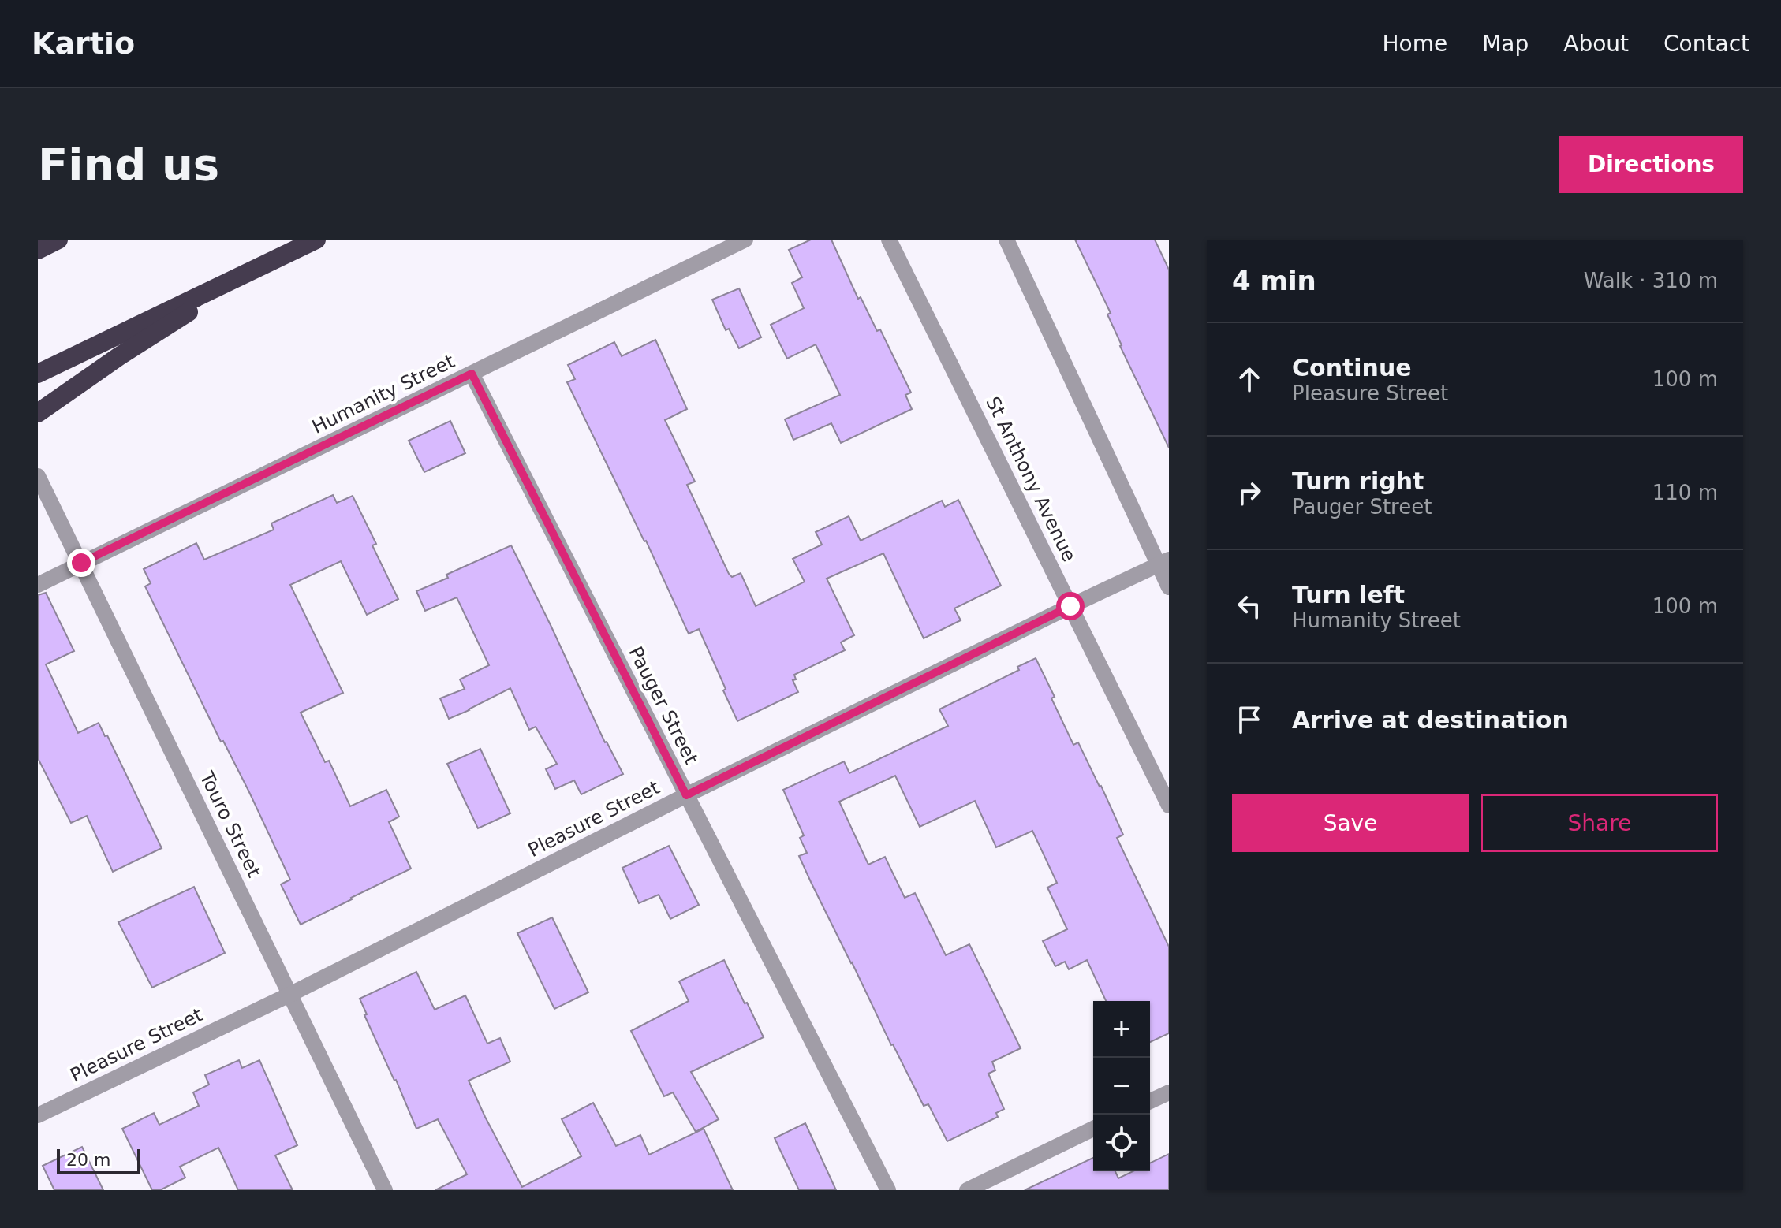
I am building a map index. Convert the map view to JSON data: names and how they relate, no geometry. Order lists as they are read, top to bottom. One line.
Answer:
{"streets":{"street":["Humanity Street","St Anthony Avenue","Pauger Street","Pleasure Street","Touro Street"]},"crossings":[["Humanity Street","Pauger Street"],["Humanity Street","Touro Street"],["St Anthony Avenue","Pleasure Street"],["Pauger Street","Pleasure Street"],["Pleasure Street","Touro Street"]],"scale_bar":"20 m","page":{"header":"Kartio","nav":["Home","Map","About","Contact"],"buttons":["Directions",["Save","Share"]],"title":"Find us","heading":["4 min","Walk · 310 m"],"list":[["Continue","Pleasure Street","100 m"],["Turn right","Pauger Street","110 m"],["Turn left","Humanity Street","100 m"],"Arrive at destination"],"map_buttons":["+","−"],"scale":"20 m"}}
